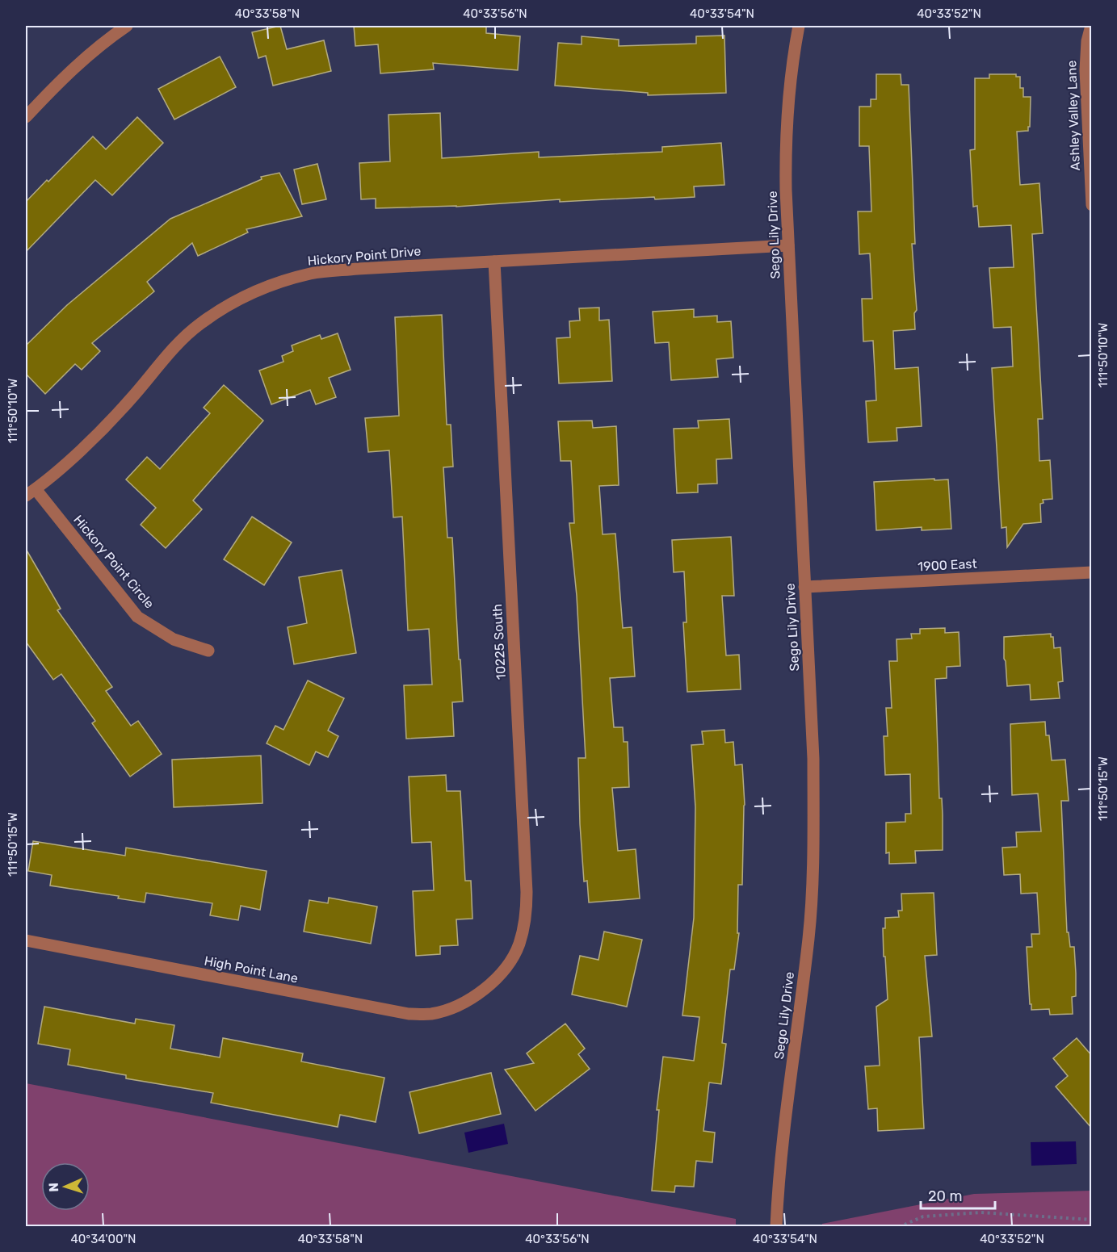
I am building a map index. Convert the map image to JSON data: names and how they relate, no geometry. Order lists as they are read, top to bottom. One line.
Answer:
{"streets":{"street":["Ashley Valley Lane","Sego Lily Drive","Hickory Point Drive","Hickory Point Circle","1900 East","10225 South","High Point Lane"]},"crossings":[["Sego Lily Drive","Hickory Point Drive"],["Sego Lily Drive","1900 East"],["Hickory Point Drive","Hickory Point Circle"],["Hickory Point Drive","10225 South"],["10225 South","High Point Lane"]],"scale_bar":"20 m","north":"left","coordinates":["40°33'58\"N","40°33'56\"N","40°33'54\"N","40°33'52\"N","111°50'10\"W","111°50'15\"W","40°34'00\"N"]}
